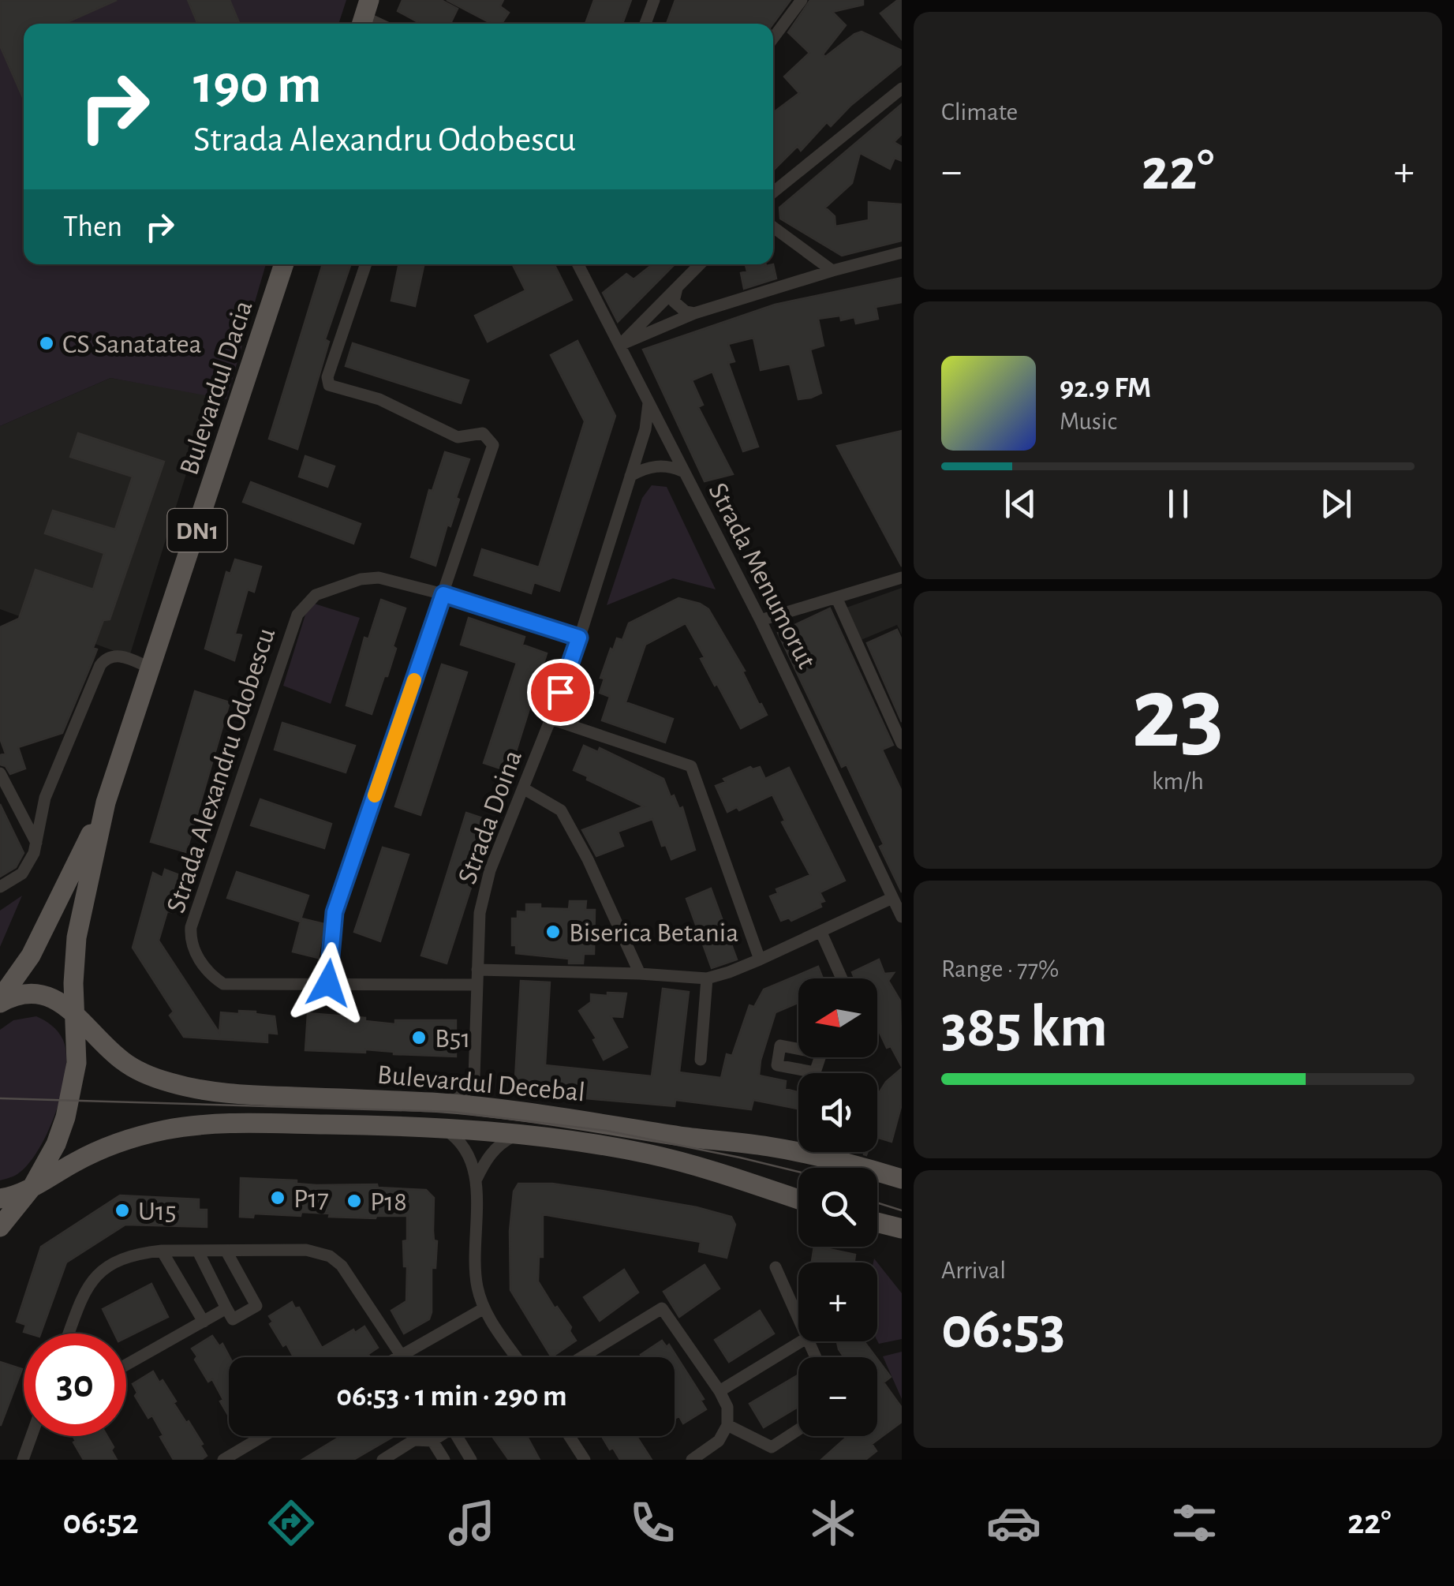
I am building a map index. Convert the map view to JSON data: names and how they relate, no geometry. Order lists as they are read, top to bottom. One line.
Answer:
{"streets":{"main road":["Bulevardul Dacia","DN1","Bulevardul Decebal"],"street":["Strada Menumorut","Strada Alexandru Odobescu","Strada Doina"]},"crossings":[["Bulevardul Dacia","Bulevardul Decebal"],["Strada Menumorut","Strada Doina"],["Strada Alexandru Odobescu","Strada Doina"],["Strada Doina","Bulevardul Decebal"]],"places":["CS Sanatatea","Biserica Betania","B51","P17","P18","U15"],"north":"left","page":{"tile":["Climate",["23","km/h"],["Range · 77%","385 km"],["Arrival","06:53"]],"turn":["190 m","Strada Alexandru Odobescu"],"heat":["−","22°","+"],"then":"Then","song":["92.9 FM","Music"],"map_buttons":["+","−"],"limit":"30","trip":"06:53 · 1 min · 290 m","tabs":["06:52","22°"]}}
